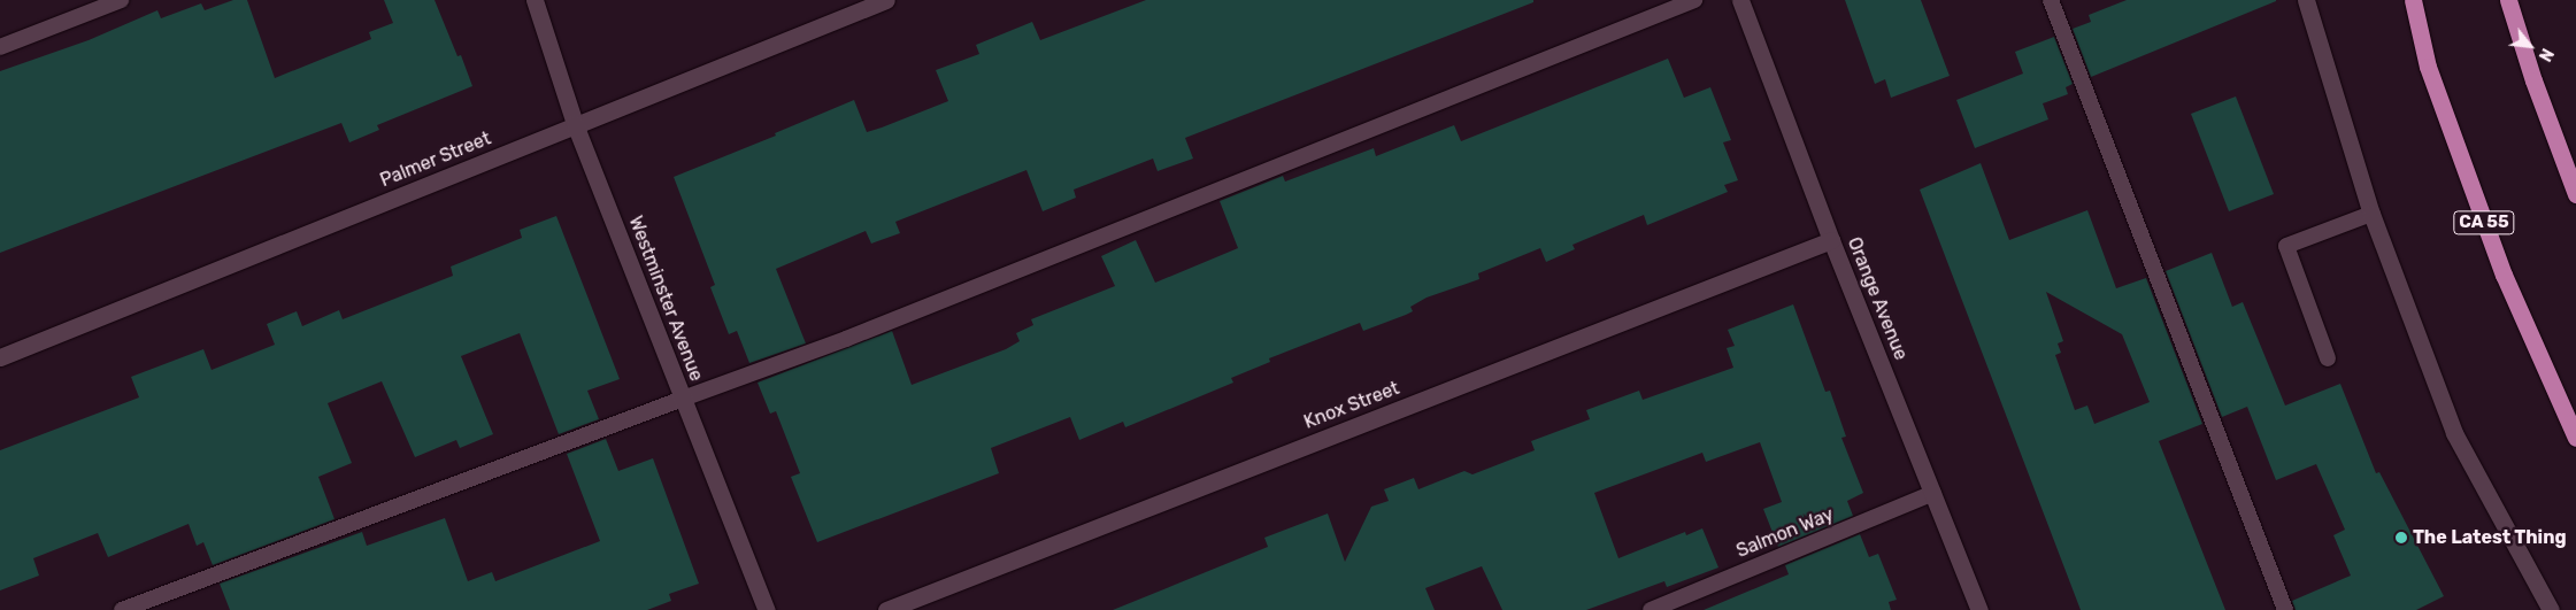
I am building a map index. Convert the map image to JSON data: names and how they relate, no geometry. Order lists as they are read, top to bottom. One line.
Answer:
{"streets":{"highway":["CA 55"],"street":["Palmer Street","Westminster Avenue","Orange Avenue","Knox Street"],"lane":["Salmon Way"]},"crossings":[["Palmer Street","Westminster Avenue"],["Orange Avenue","Knox Street"],["Orange Avenue","Salmon Way"]],"places":["The Latest Thing"],"north":"bottom right"}
